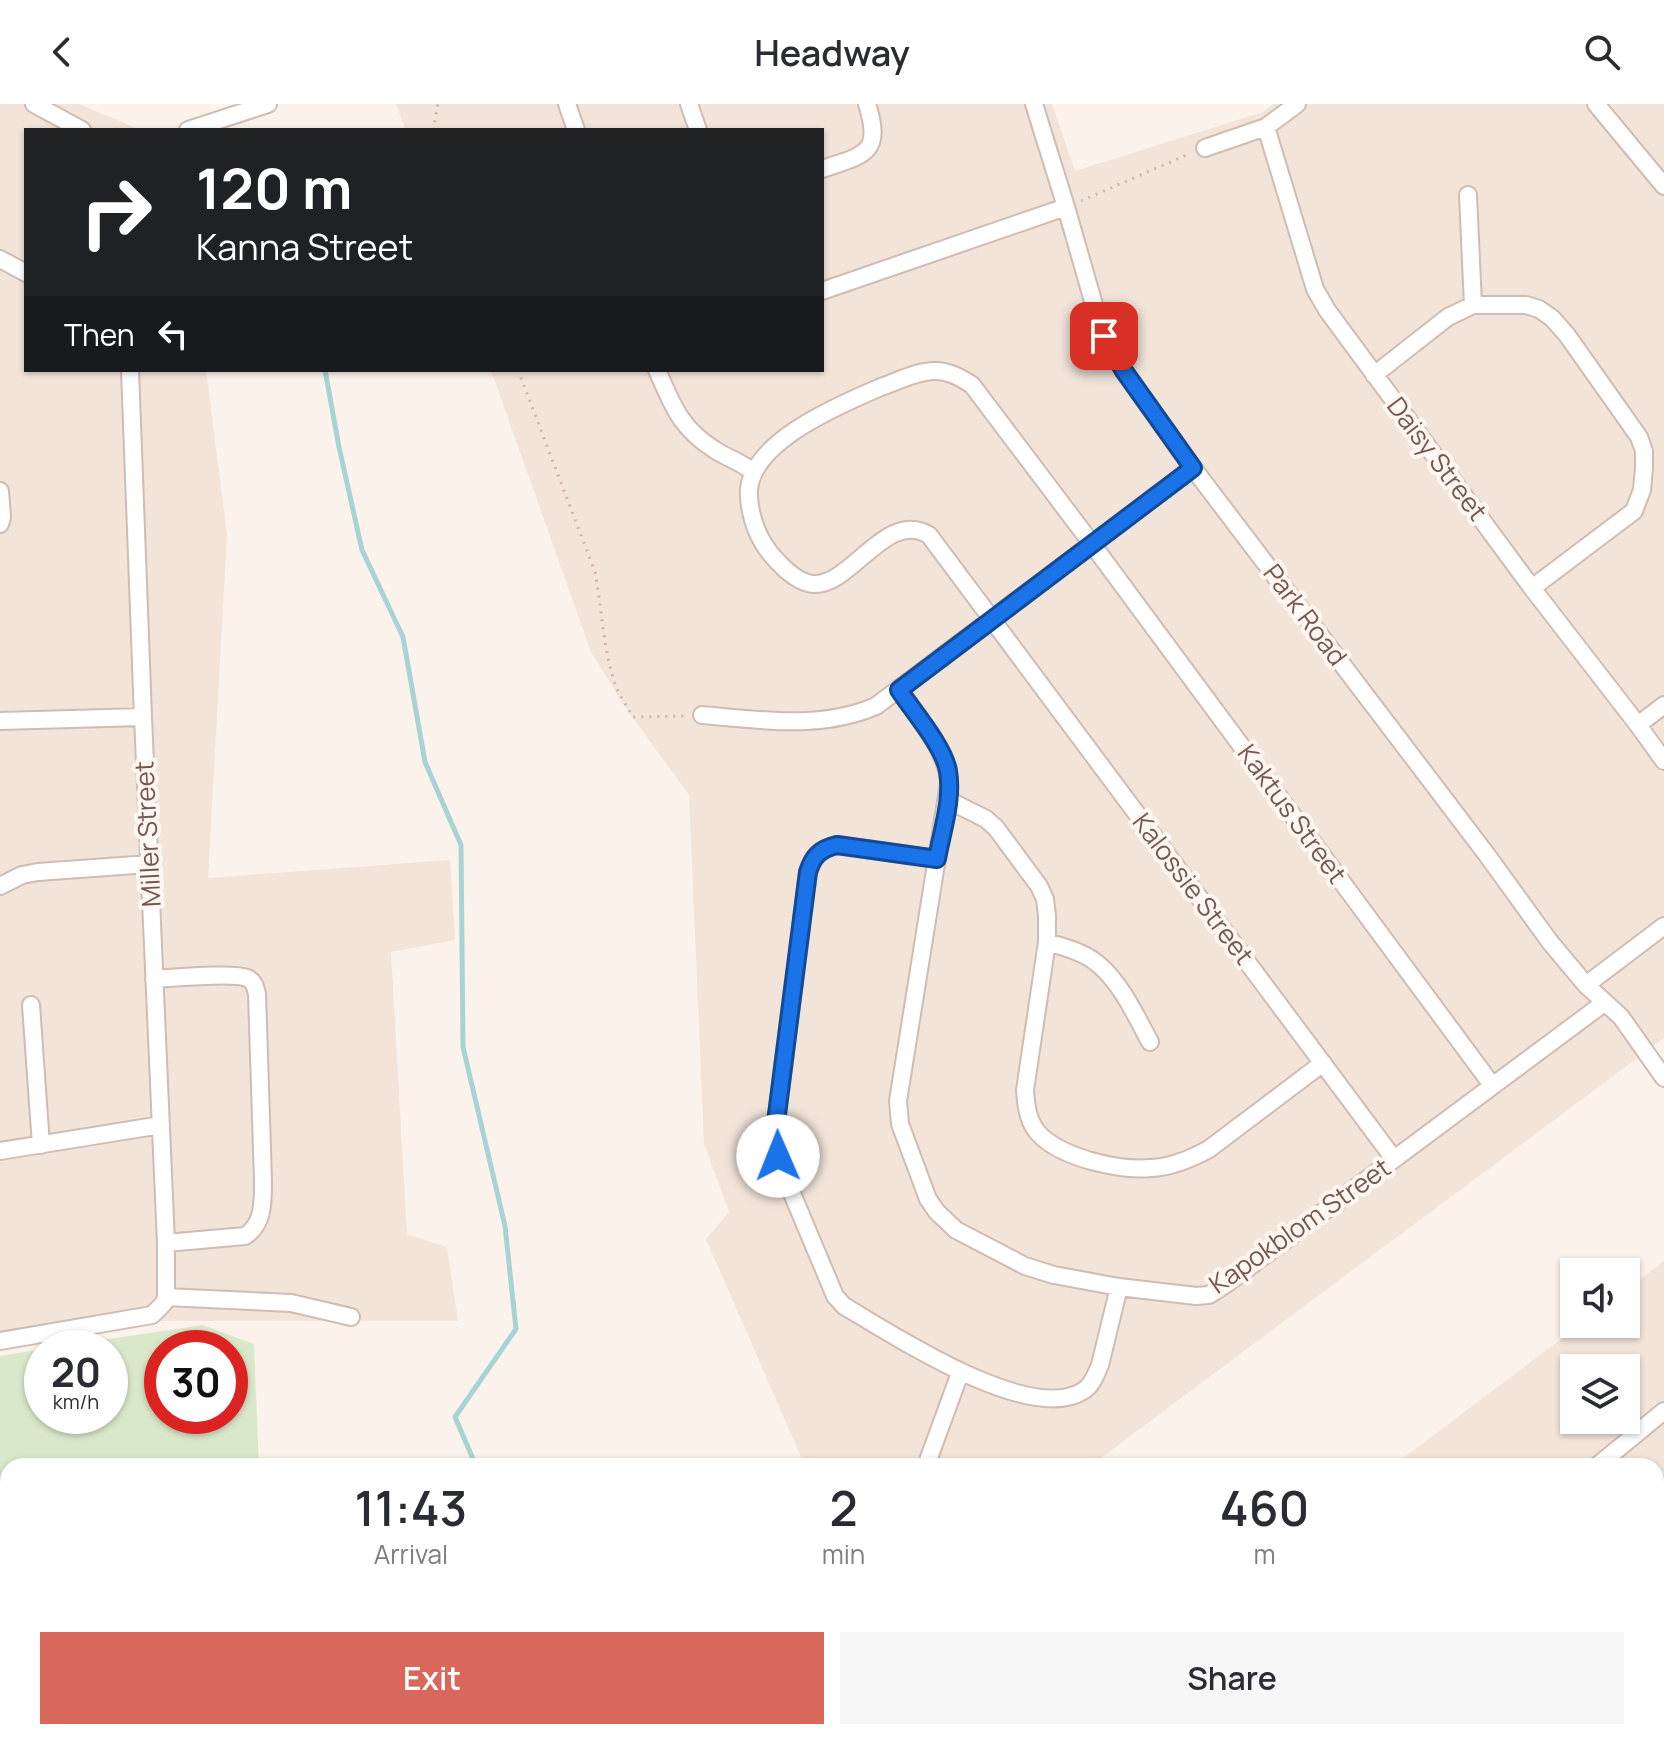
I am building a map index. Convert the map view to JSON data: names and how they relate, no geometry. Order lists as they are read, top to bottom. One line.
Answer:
{"streets":{"street":["Daisy Street","Park Road","Kaktus Street","Miller Street","Kalossie Street","Kapokblom Street"]},"crossings":[["Park Road","Kapokblom Street"],["Kaktus Street","Kalossie Street"],["Kaktus Street","Kapokblom Street"],["Kalossie Street","Kapokblom Street"]],"page":{"header":"Headway","turn":["120 m","Kanna Street"],"then":"Then","speed":"20 km/h","limit":"30","eta":["11:43","Arrival","2","min","460","m"],"buttons":["Exit","Share"]}}
